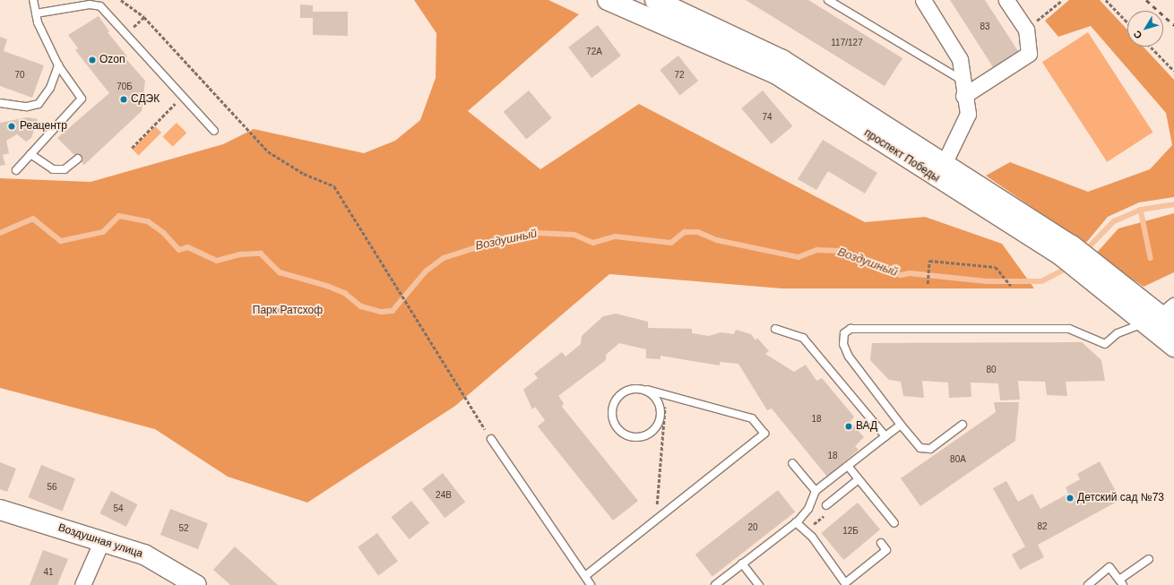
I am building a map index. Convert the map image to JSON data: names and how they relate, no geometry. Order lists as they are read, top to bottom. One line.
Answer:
{"streets":{"main road":["проспект Победы","Воздушная улица"]},"water":["Воздушный"],"parks":["Парк Ратсхоф"],"places":["Ozon","СДЭК","Реацентр","ВАД","Детский сад №73"],"house_numbers":["83","117/127","72А","70","72","70Б","74","80","18","18","80А","56","24В","54","82","20","52","12Б","41"],"north":"bottom left"}
